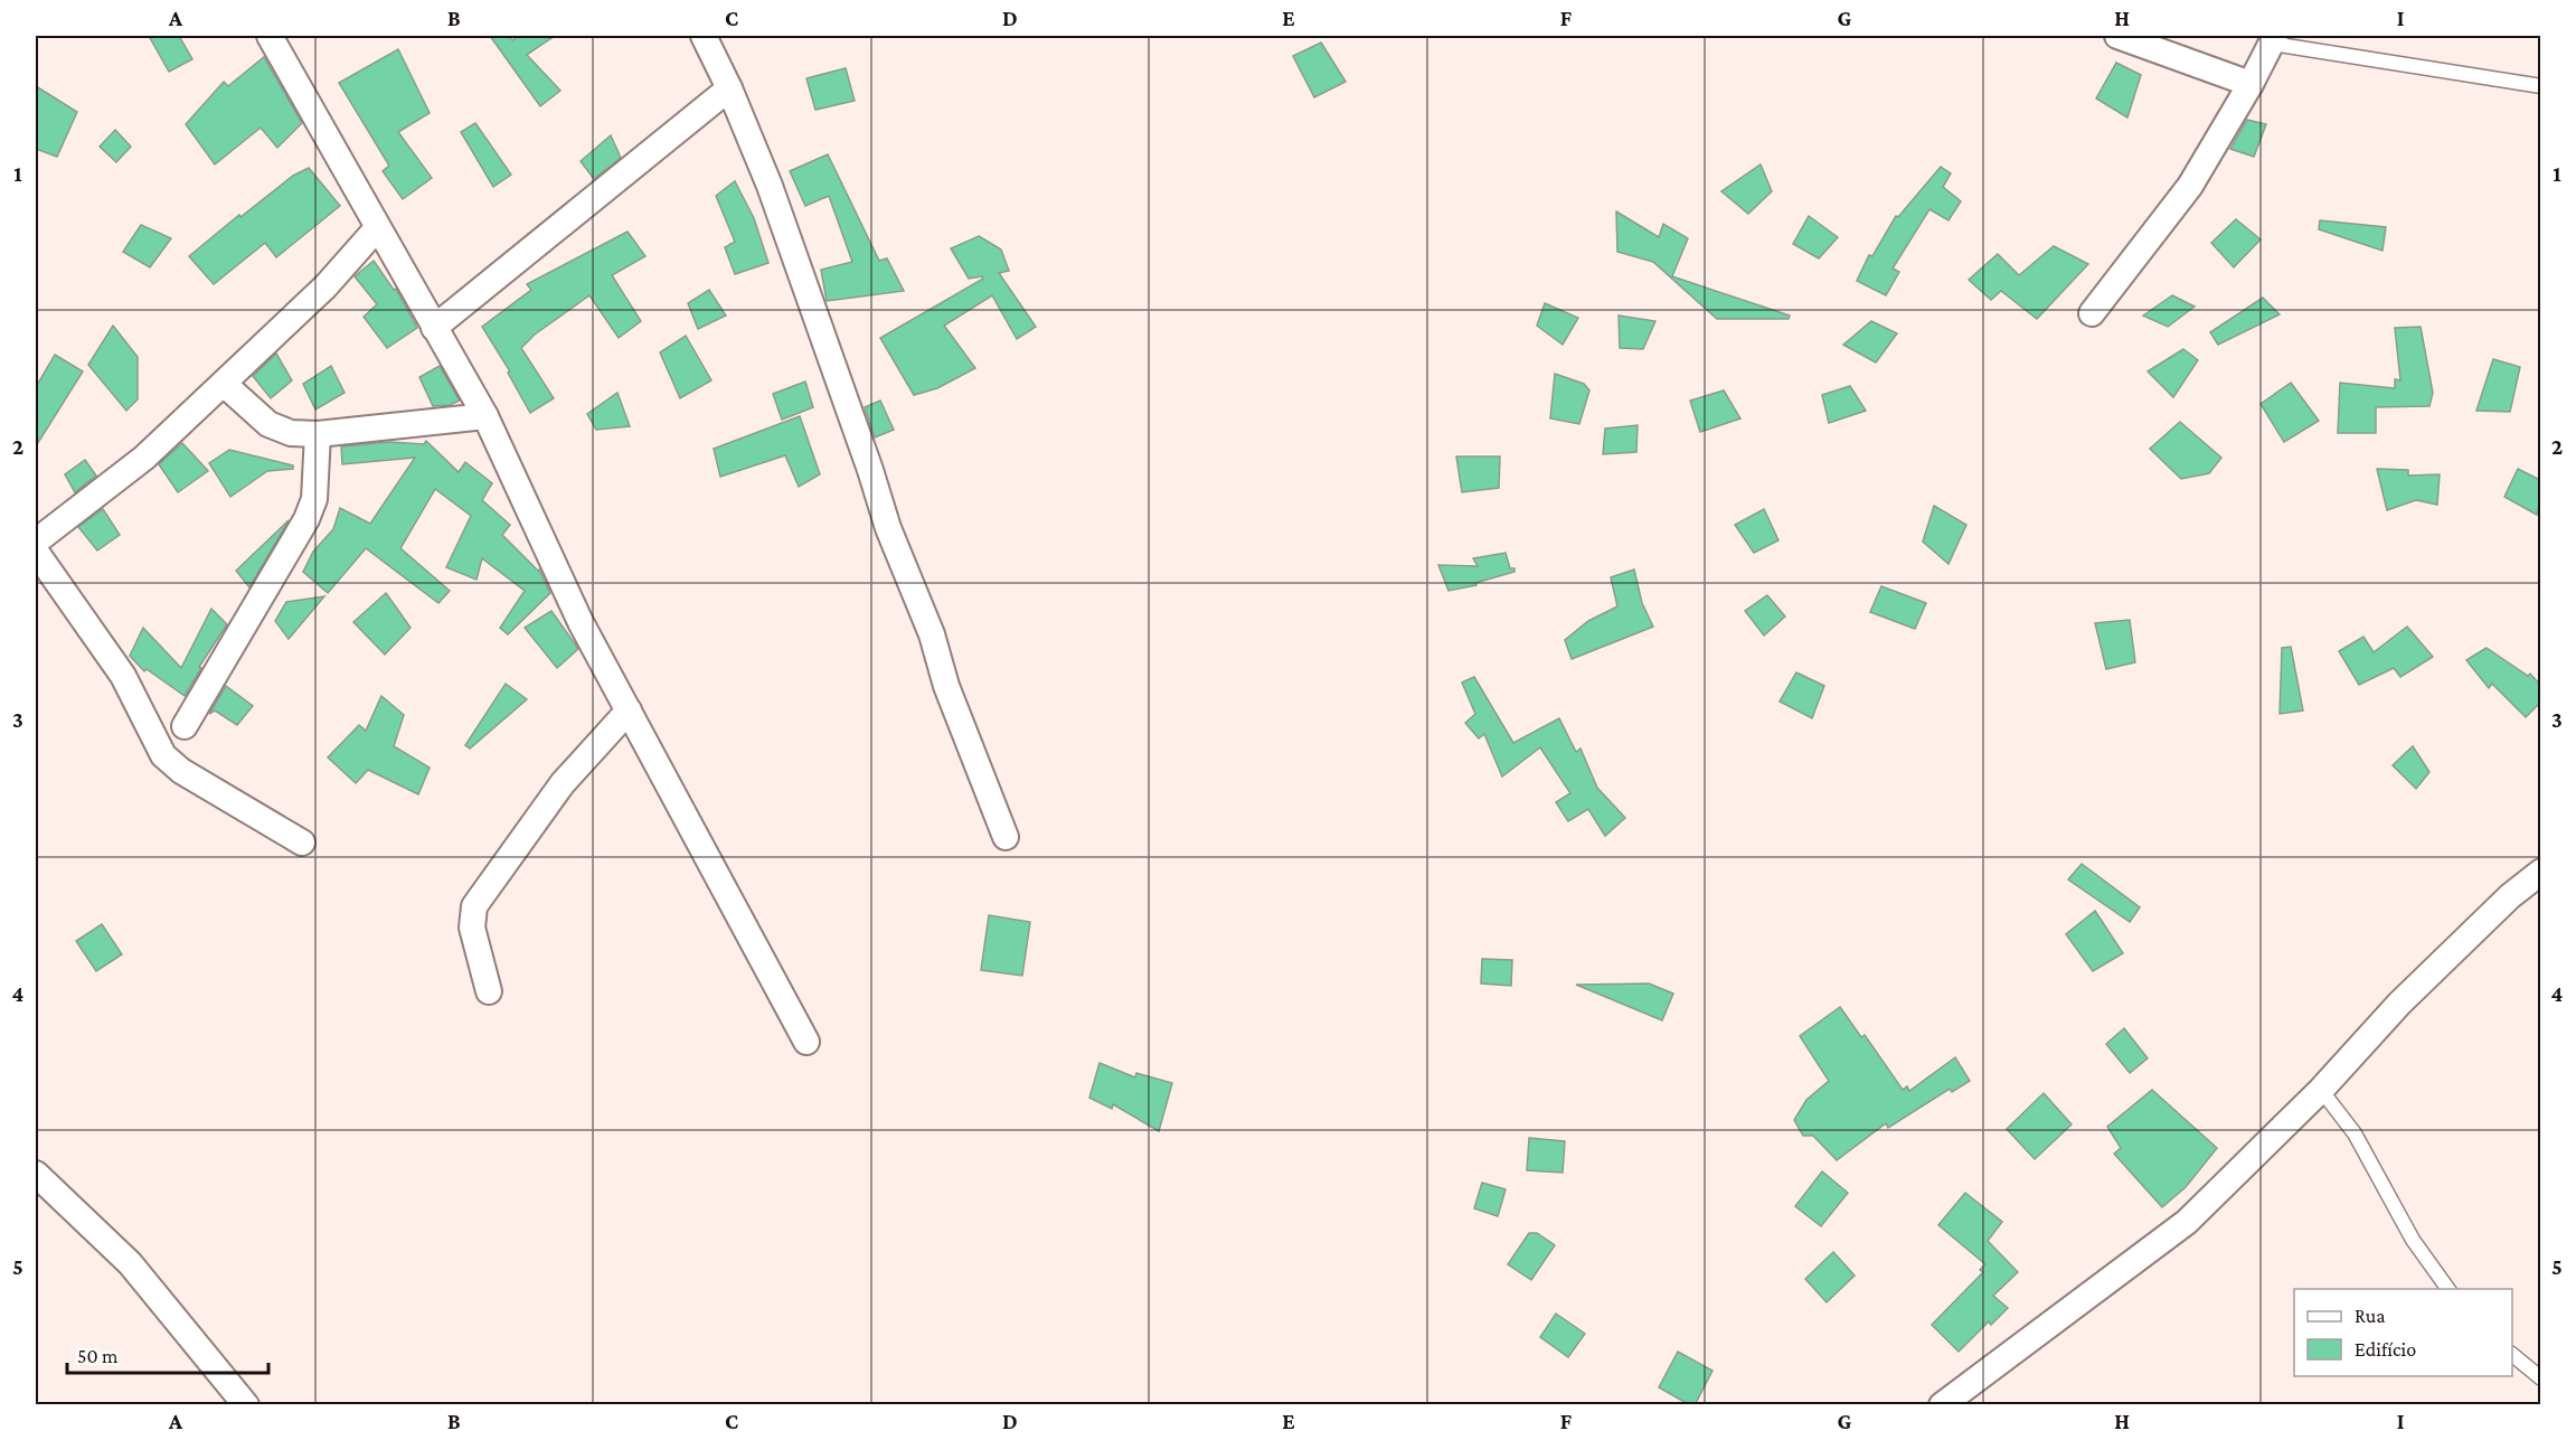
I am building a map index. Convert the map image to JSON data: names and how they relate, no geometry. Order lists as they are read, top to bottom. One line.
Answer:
{"legend":["Rua","Edifício"],"scale_bar":"50 m","grid":{"columns":["A","B","C","D","E","F","G","H","I"],"rows":["1","2","3","4","5"]}}
